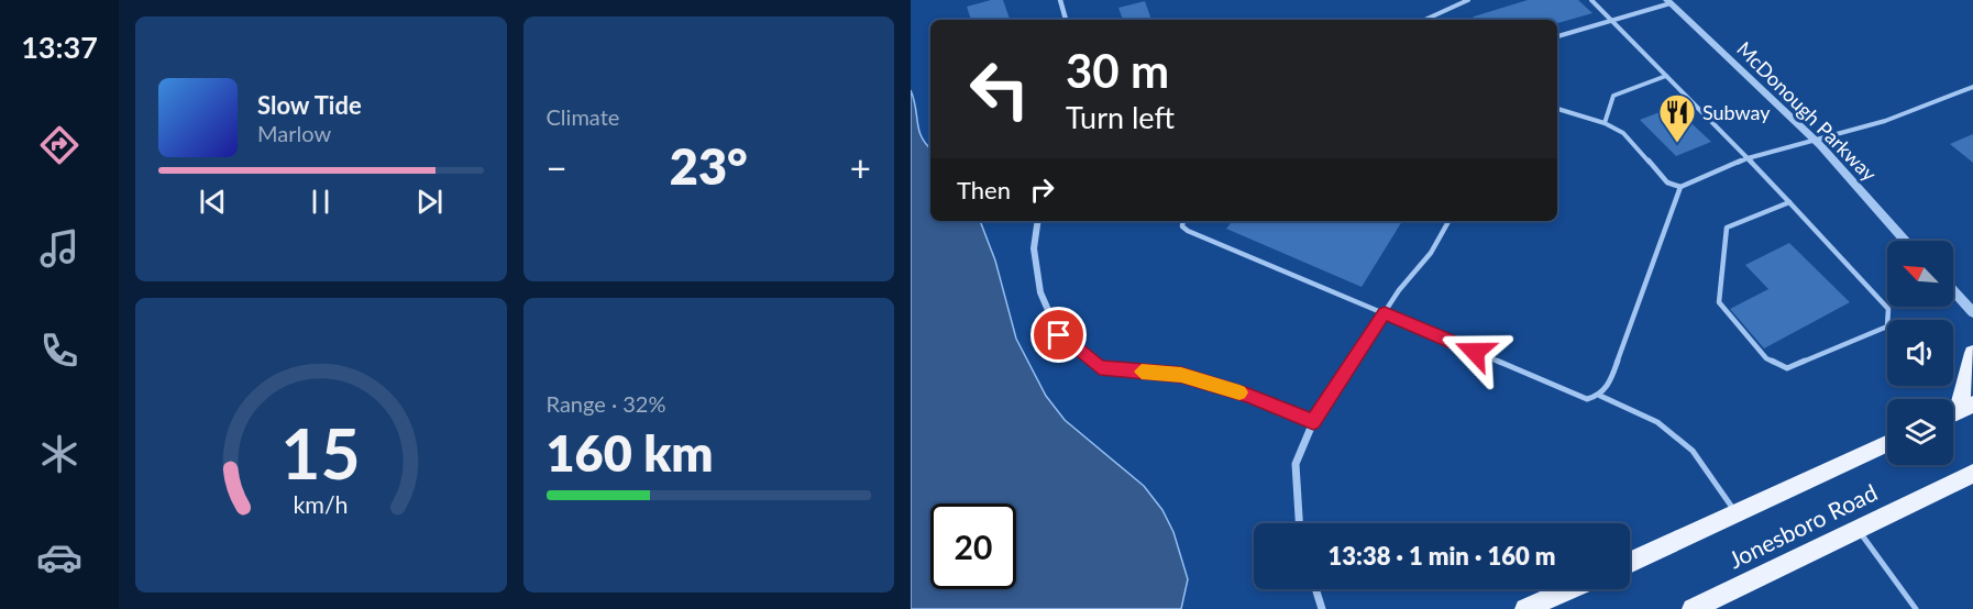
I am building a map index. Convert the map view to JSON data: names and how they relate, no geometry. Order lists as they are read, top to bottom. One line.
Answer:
{"streets":{"main road":["Jonesboro Road"],"street":["McDonough Parkway"]},"places":{"restaurant":["Subway"]},"north":"top left","page":{"tabs":"13:37","tile":["Climate",["Range · 32%","160 km"]],"turn":["30 m","Turn left"],"song":["Slow Tide","Marlow"],"heat":["−","23°","+"],"then":"Then","limit":"20","trip":"13:38 · 1 min · 160 m","gauge":["15","km/h"]}}
